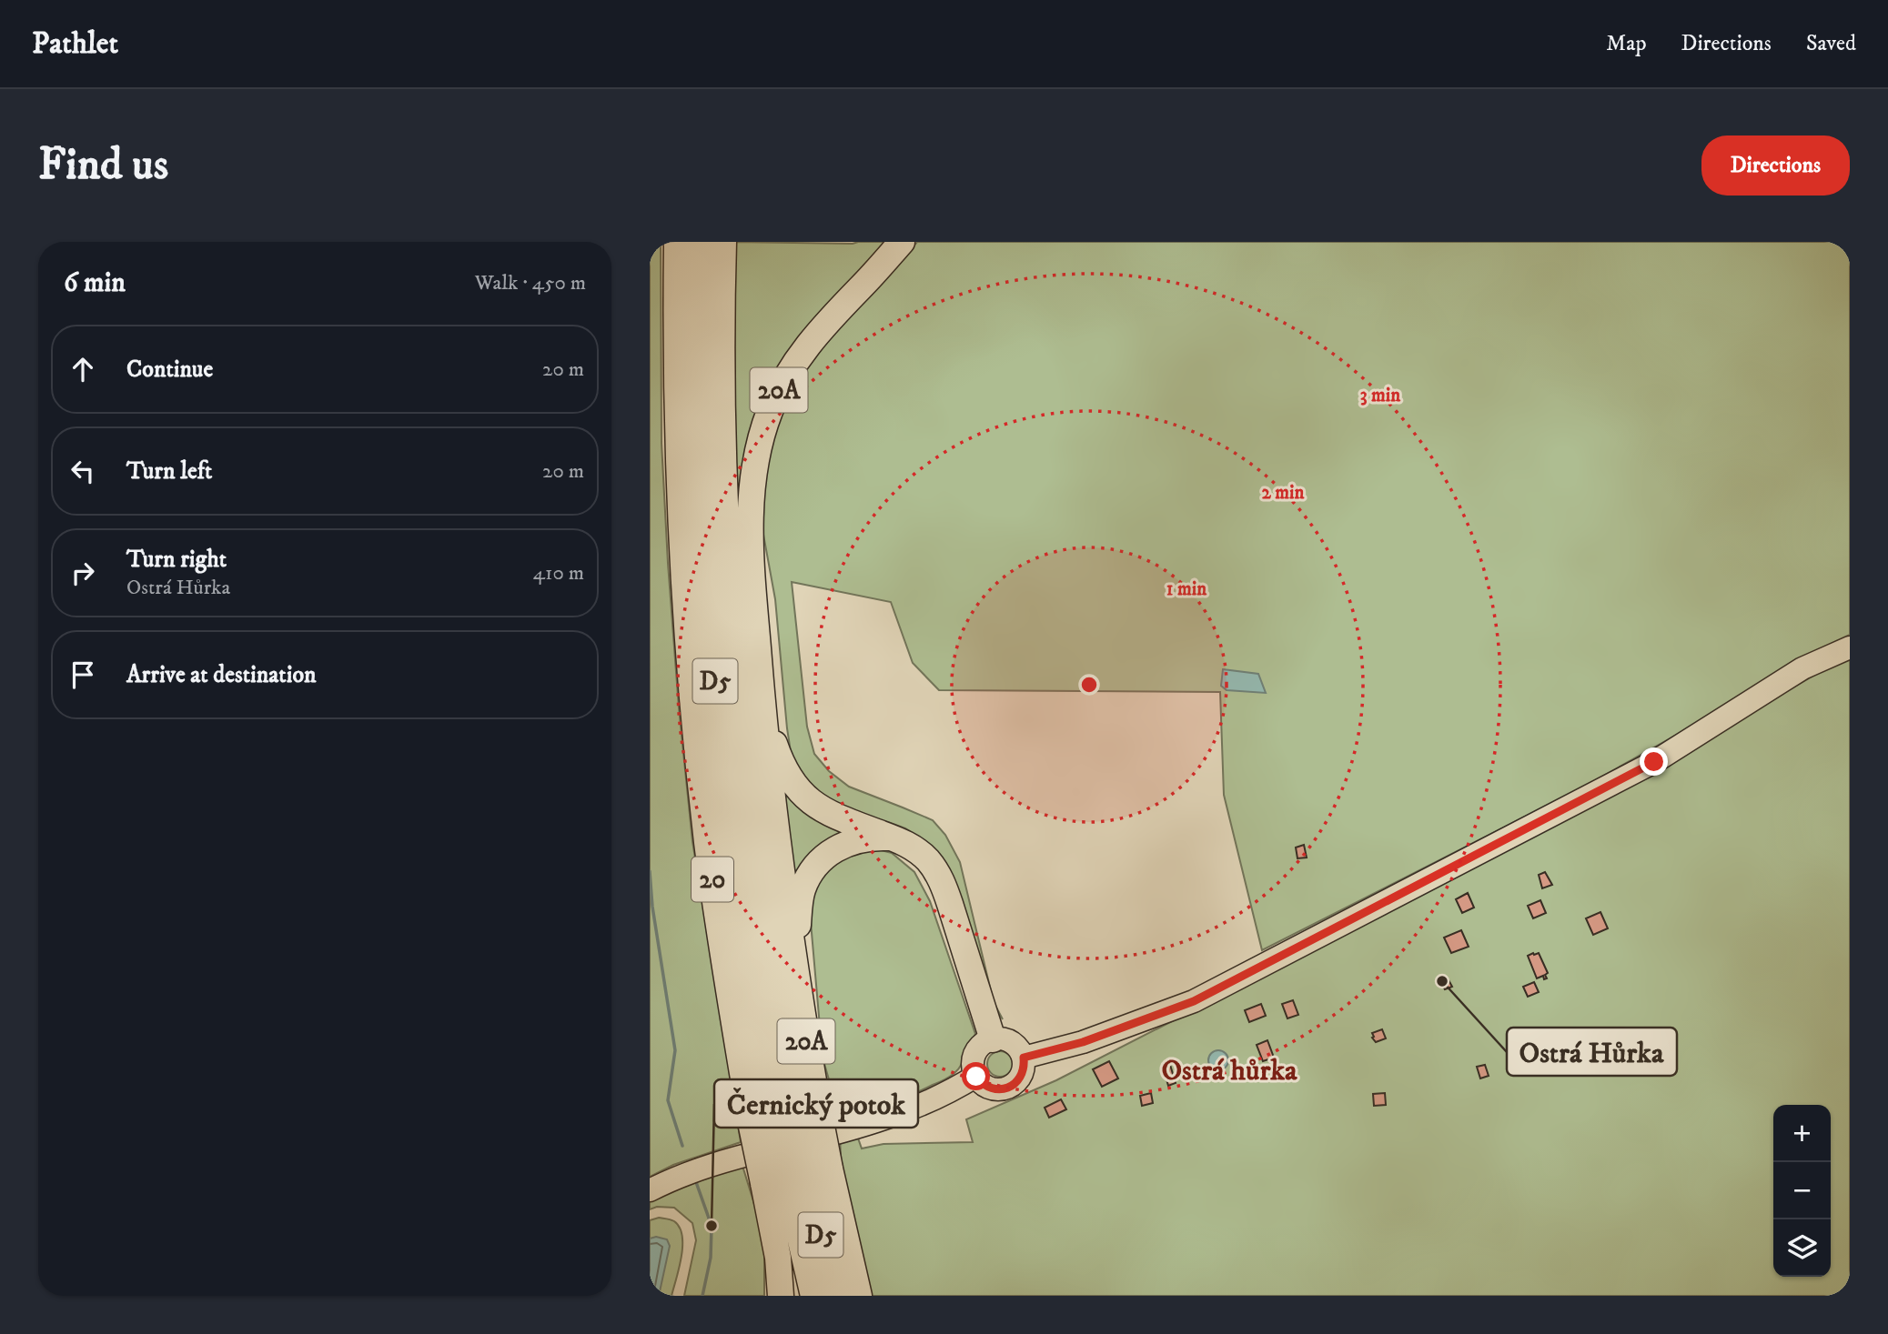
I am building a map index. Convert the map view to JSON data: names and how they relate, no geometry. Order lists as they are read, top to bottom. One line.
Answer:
{"streets":{"highway":["20A","D5","20"]},"crossings":[["20A","D5"],["20A","20"],["D5","20"]],"districts":["Ostrá hůrka"],"places":["Ostrá Hůrka","Černický potok"],"page":{"header":"Pathlet","nav":["Map","Directions","Saved"],"buttons":"Directions","title":"Find us","heading":["6 min","Walk · 450 m"],"list":[["Continue","20 m"],["Turn left","20 m"],["Turn right","Ostrá Hůrka","410 m"],"Arrive at destination"],"map_buttons":["+","−"]},"rings":["3 min","2 min","1 min"]}
